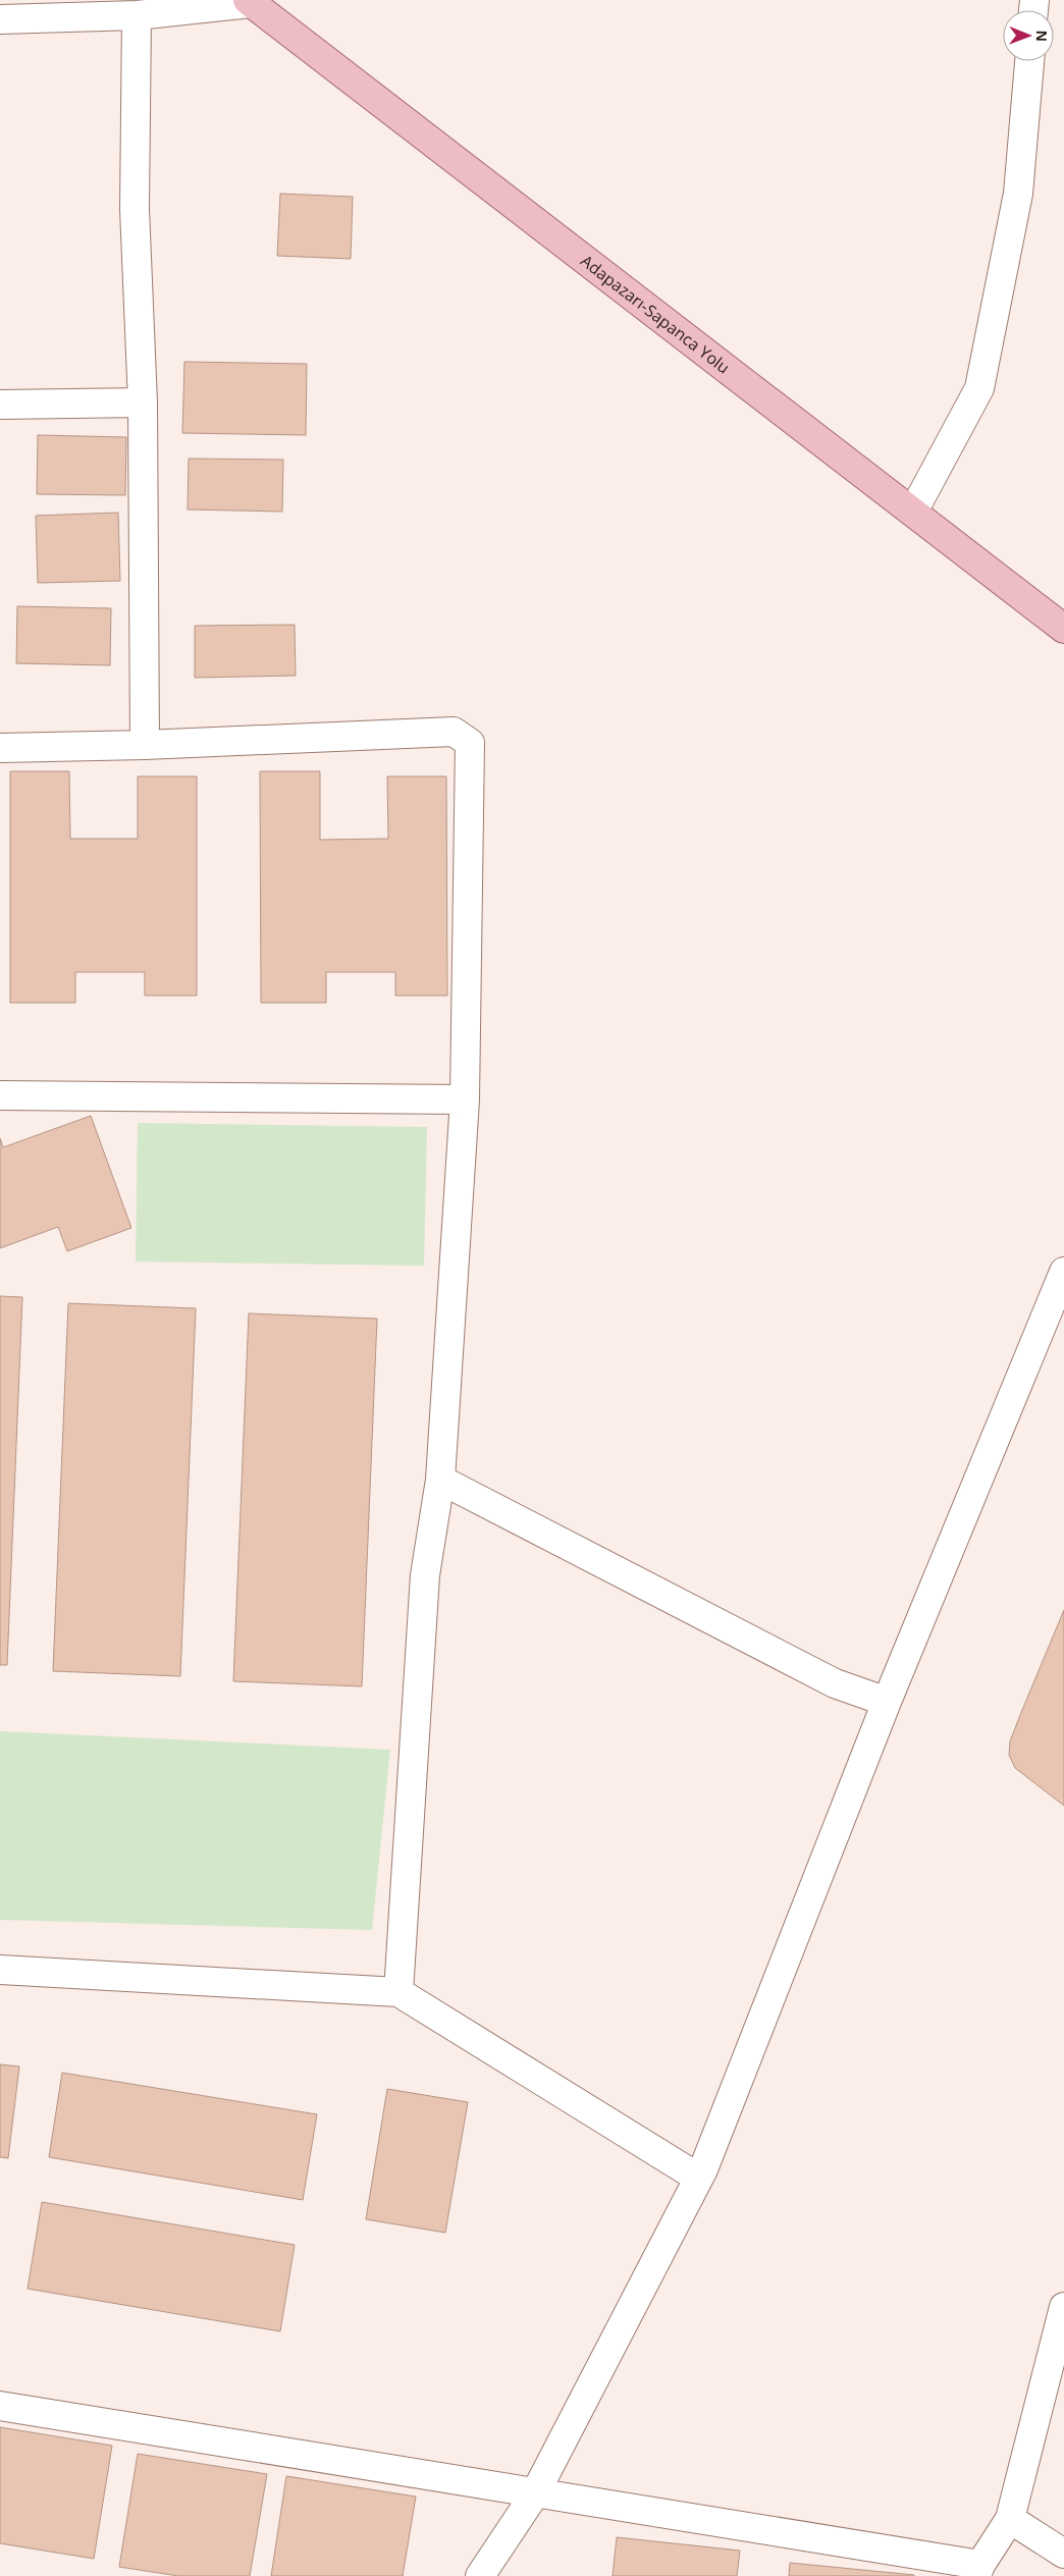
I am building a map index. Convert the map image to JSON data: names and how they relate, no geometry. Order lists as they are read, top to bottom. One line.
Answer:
{"streets":{"main road":["Adapazarı-Sapanca Yolu"]},"north":"right"}
